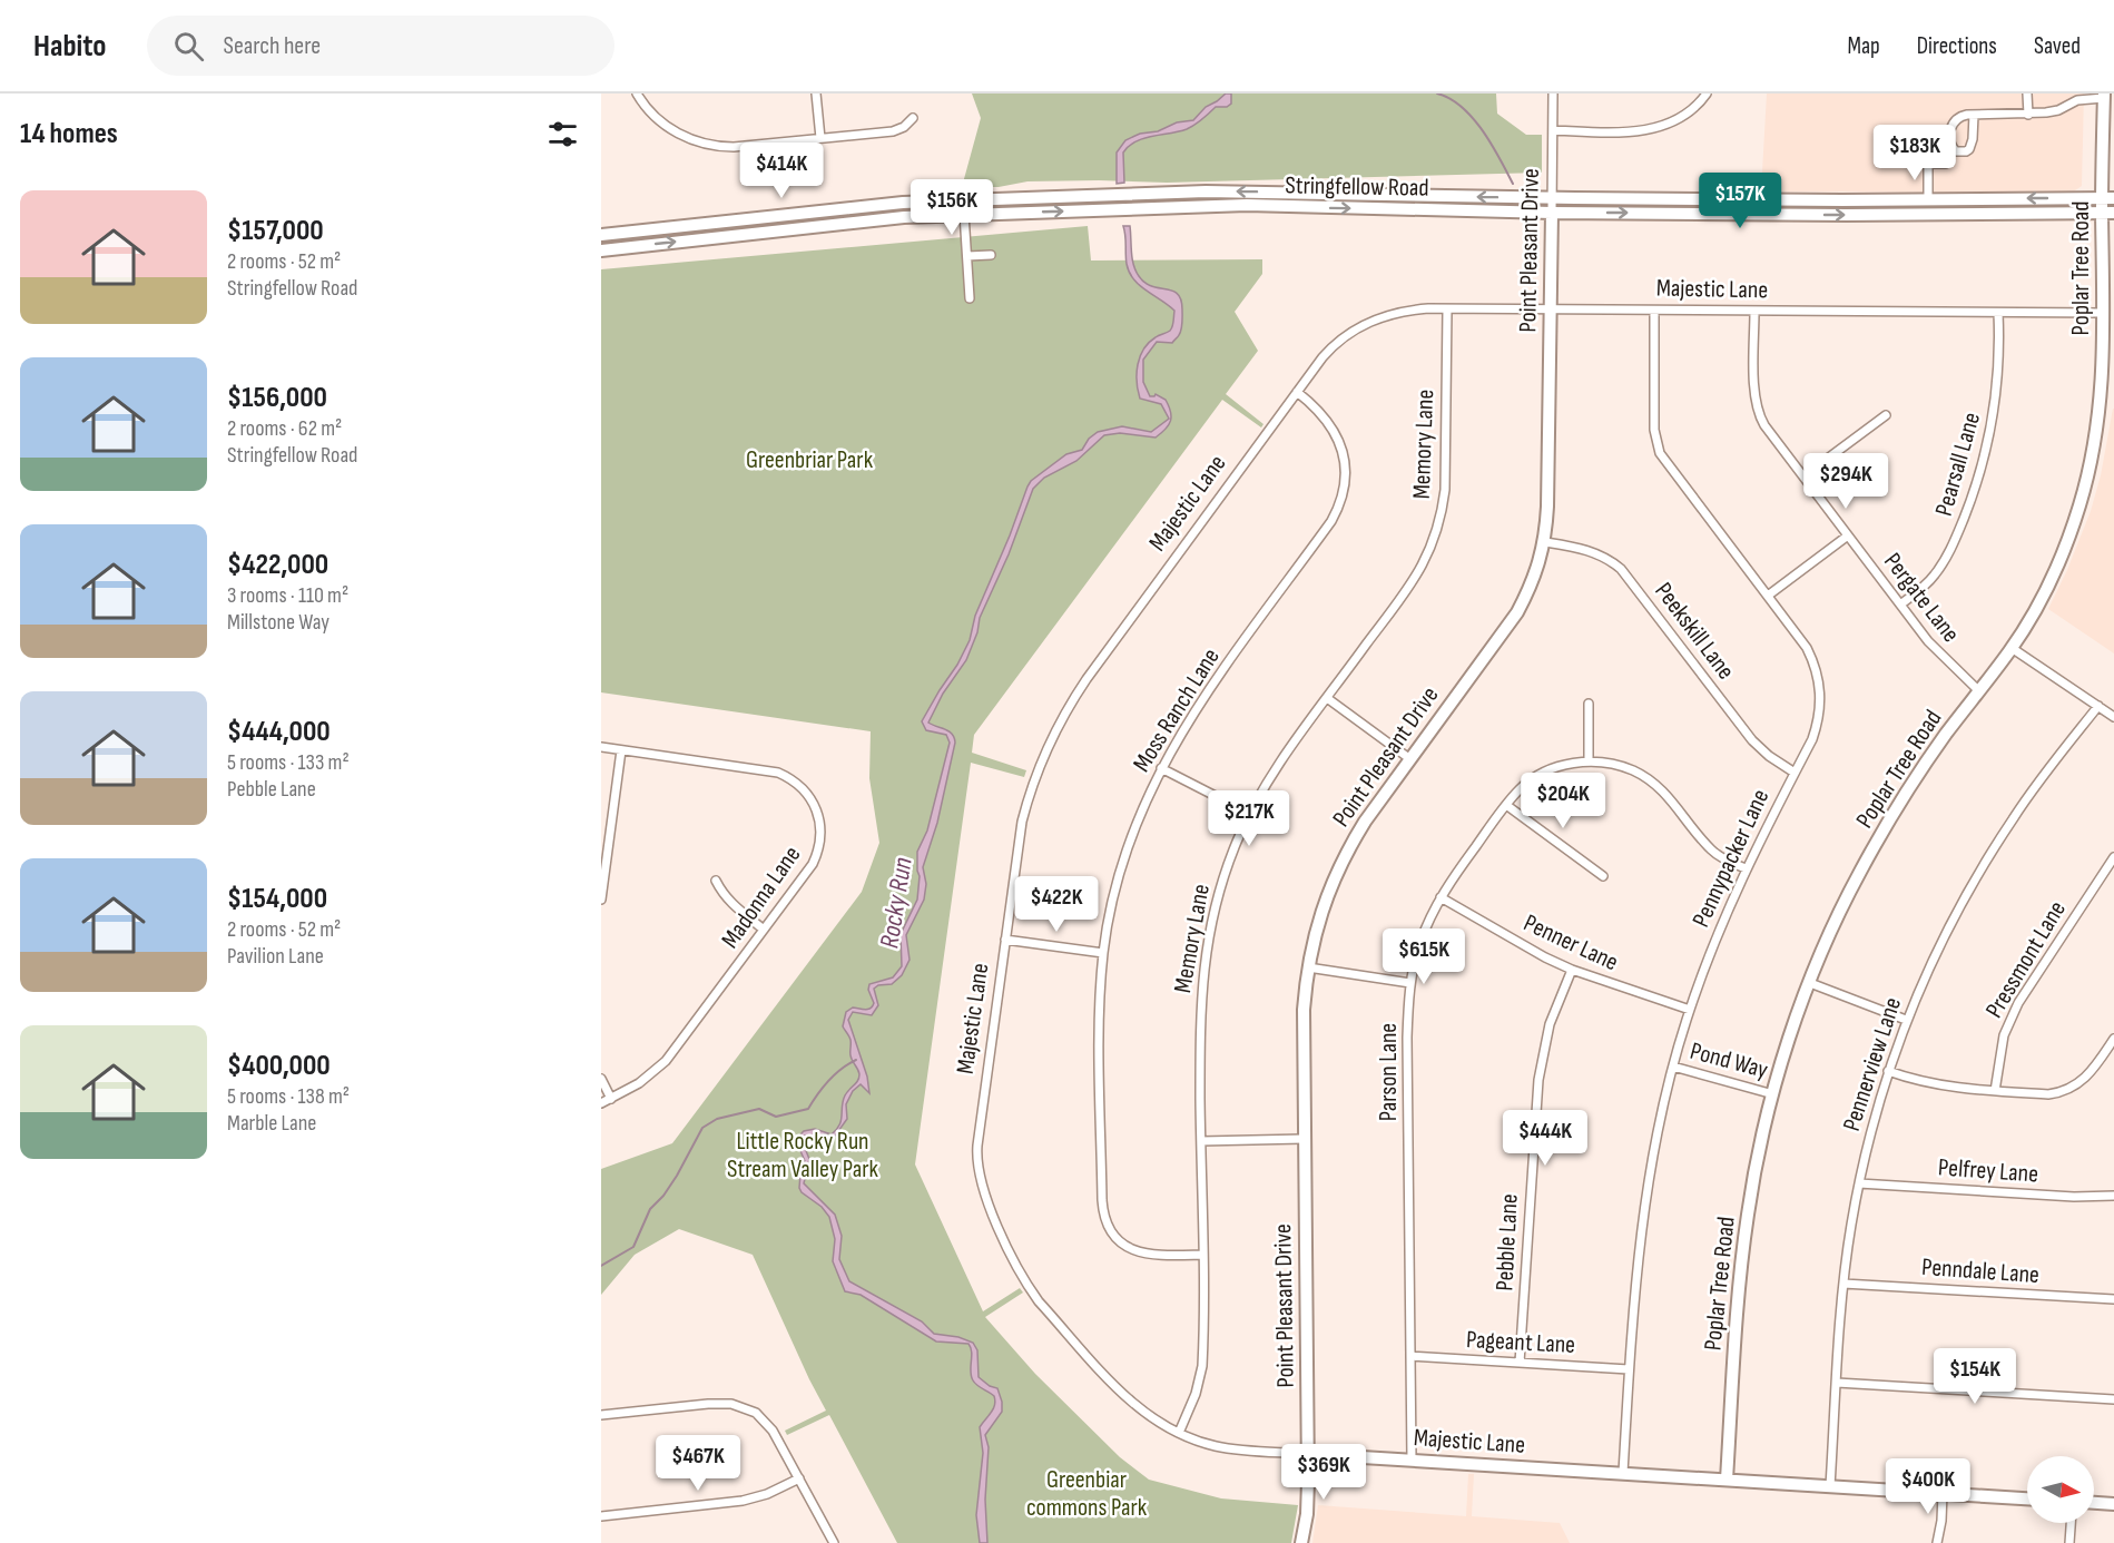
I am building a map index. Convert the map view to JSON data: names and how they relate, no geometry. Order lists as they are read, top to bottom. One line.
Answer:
{"streets":{"street":["Stringfellow Road","Point Pleasant Drive","Poplar Tree Road","Majestic Lane","Memory Lane","Pearsall Lane","Pergate Lane","Peekskill Lane","Moss Ranch Lane","Pennypacker Lane","Madonna Lane","Penner Lane","Pressmont Lane","Pond Way","Pennerview Lane","Parson Lane","Pelfrey Lane","Pebble Lane","Penndale Lane","Pageant Lane"]},"crossings":[["Stringfellow Road","Point Pleasant Drive"],["Stringfellow Road","Poplar Tree Road"],["Point Pleasant Drive","Majestic Lane"],["Point Pleasant Drive","Peekskill Lane"],["Poplar Tree Road","Majestic Lane"],["Poplar Tree Road","Pergate Lane"],["Poplar Tree Road","Pond Way"],["Majestic Lane","Memory Lane"],["Majestic Lane","Pearsall Lane"],["Majestic Lane","Pergate Lane"],["Majestic Lane","Moss Ranch Lane"],["Majestic Lane","Pennypacker Lane"],["Majestic Lane","Pennerview Lane"],["Majestic Lane","Parson Lane"],["Memory Lane","Moss Ranch Lane"],["Pearsall Lane","Pergate Lane"],["Peekskill Lane","Pennypacker Lane"],["Pennypacker Lane","Penner Lane"],["Pennypacker Lane","Pond Way"],["Pennypacker Lane","Parson Lane"],["Pennypacker Lane","Pageant Lane"],["Penner Lane","Parson Lane"],["Penner Lane","Pebble Lane"],["Pennerview Lane","Pelfrey Lane"],["Pennerview Lane","Penndale Lane"],["Parson Lane","Pageant Lane"],["Pebble Lane","Pageant Lane"]],"water":["Rocky Run"],"parks":["Greenbriar Park","Little Rocky Run Stream Valley Park","Greenbiar commons Park"],"north":"right","page":{"header":"Habito","search":"Search here","nav":["Map","Directions","Saved"],"heading":"14 homes","price":["$183K","$414K","$157K","$156K","$294K","$204K","$217K","$422K","$615K","$444K","$154K","$467K","$369K","$400K"],"list":[{"name":"$157,000","note":"2 rooms · 52 m² · Stringfellow Road"},{"name":"$156,000","note":"2 rooms · 62 m² · Stringfellow Road"},{"name":"$422,000","note":"3 rooms · 110 m² · Millstone Way"},{"name":"$444,000","note":"5 rooms · 133 m² · Pebble Lane"},{"name":"$154,000","note":"2 rooms · 52 m² · Pavilion Lane"},{"name":"$400,000","note":"5 rooms · 138 m² · Marble Lane"}]}}
